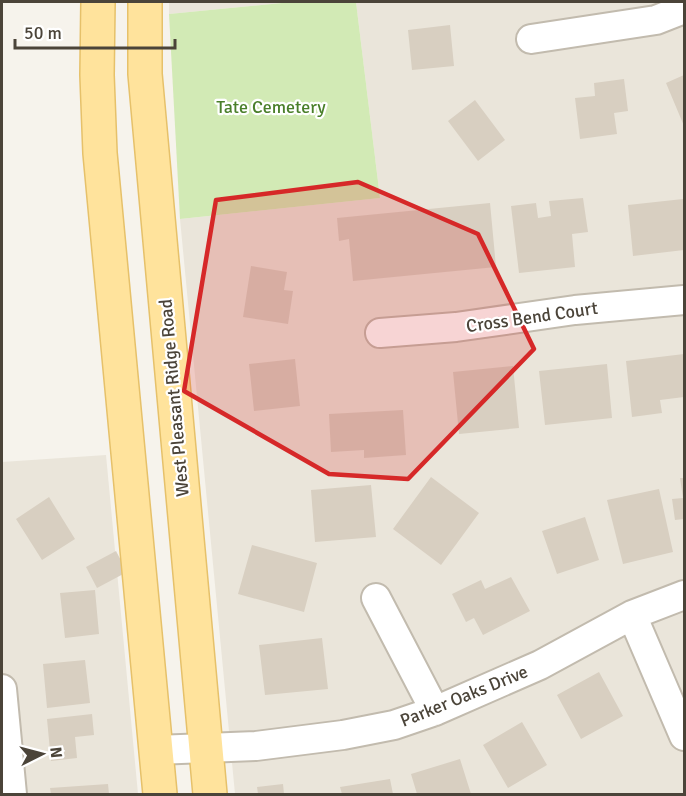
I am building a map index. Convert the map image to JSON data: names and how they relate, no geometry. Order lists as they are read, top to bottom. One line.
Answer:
{"streets":{"main road":["West Pleasant Ridge Road"],"street":["Cross Bend Court","Parker Oaks Drive"]},"crossings":[["West Pleasant Ridge Road","Parker Oaks Drive"]],"parks":["Tate Cemetery"],"scale_bar":"50 m","north":"right"}
